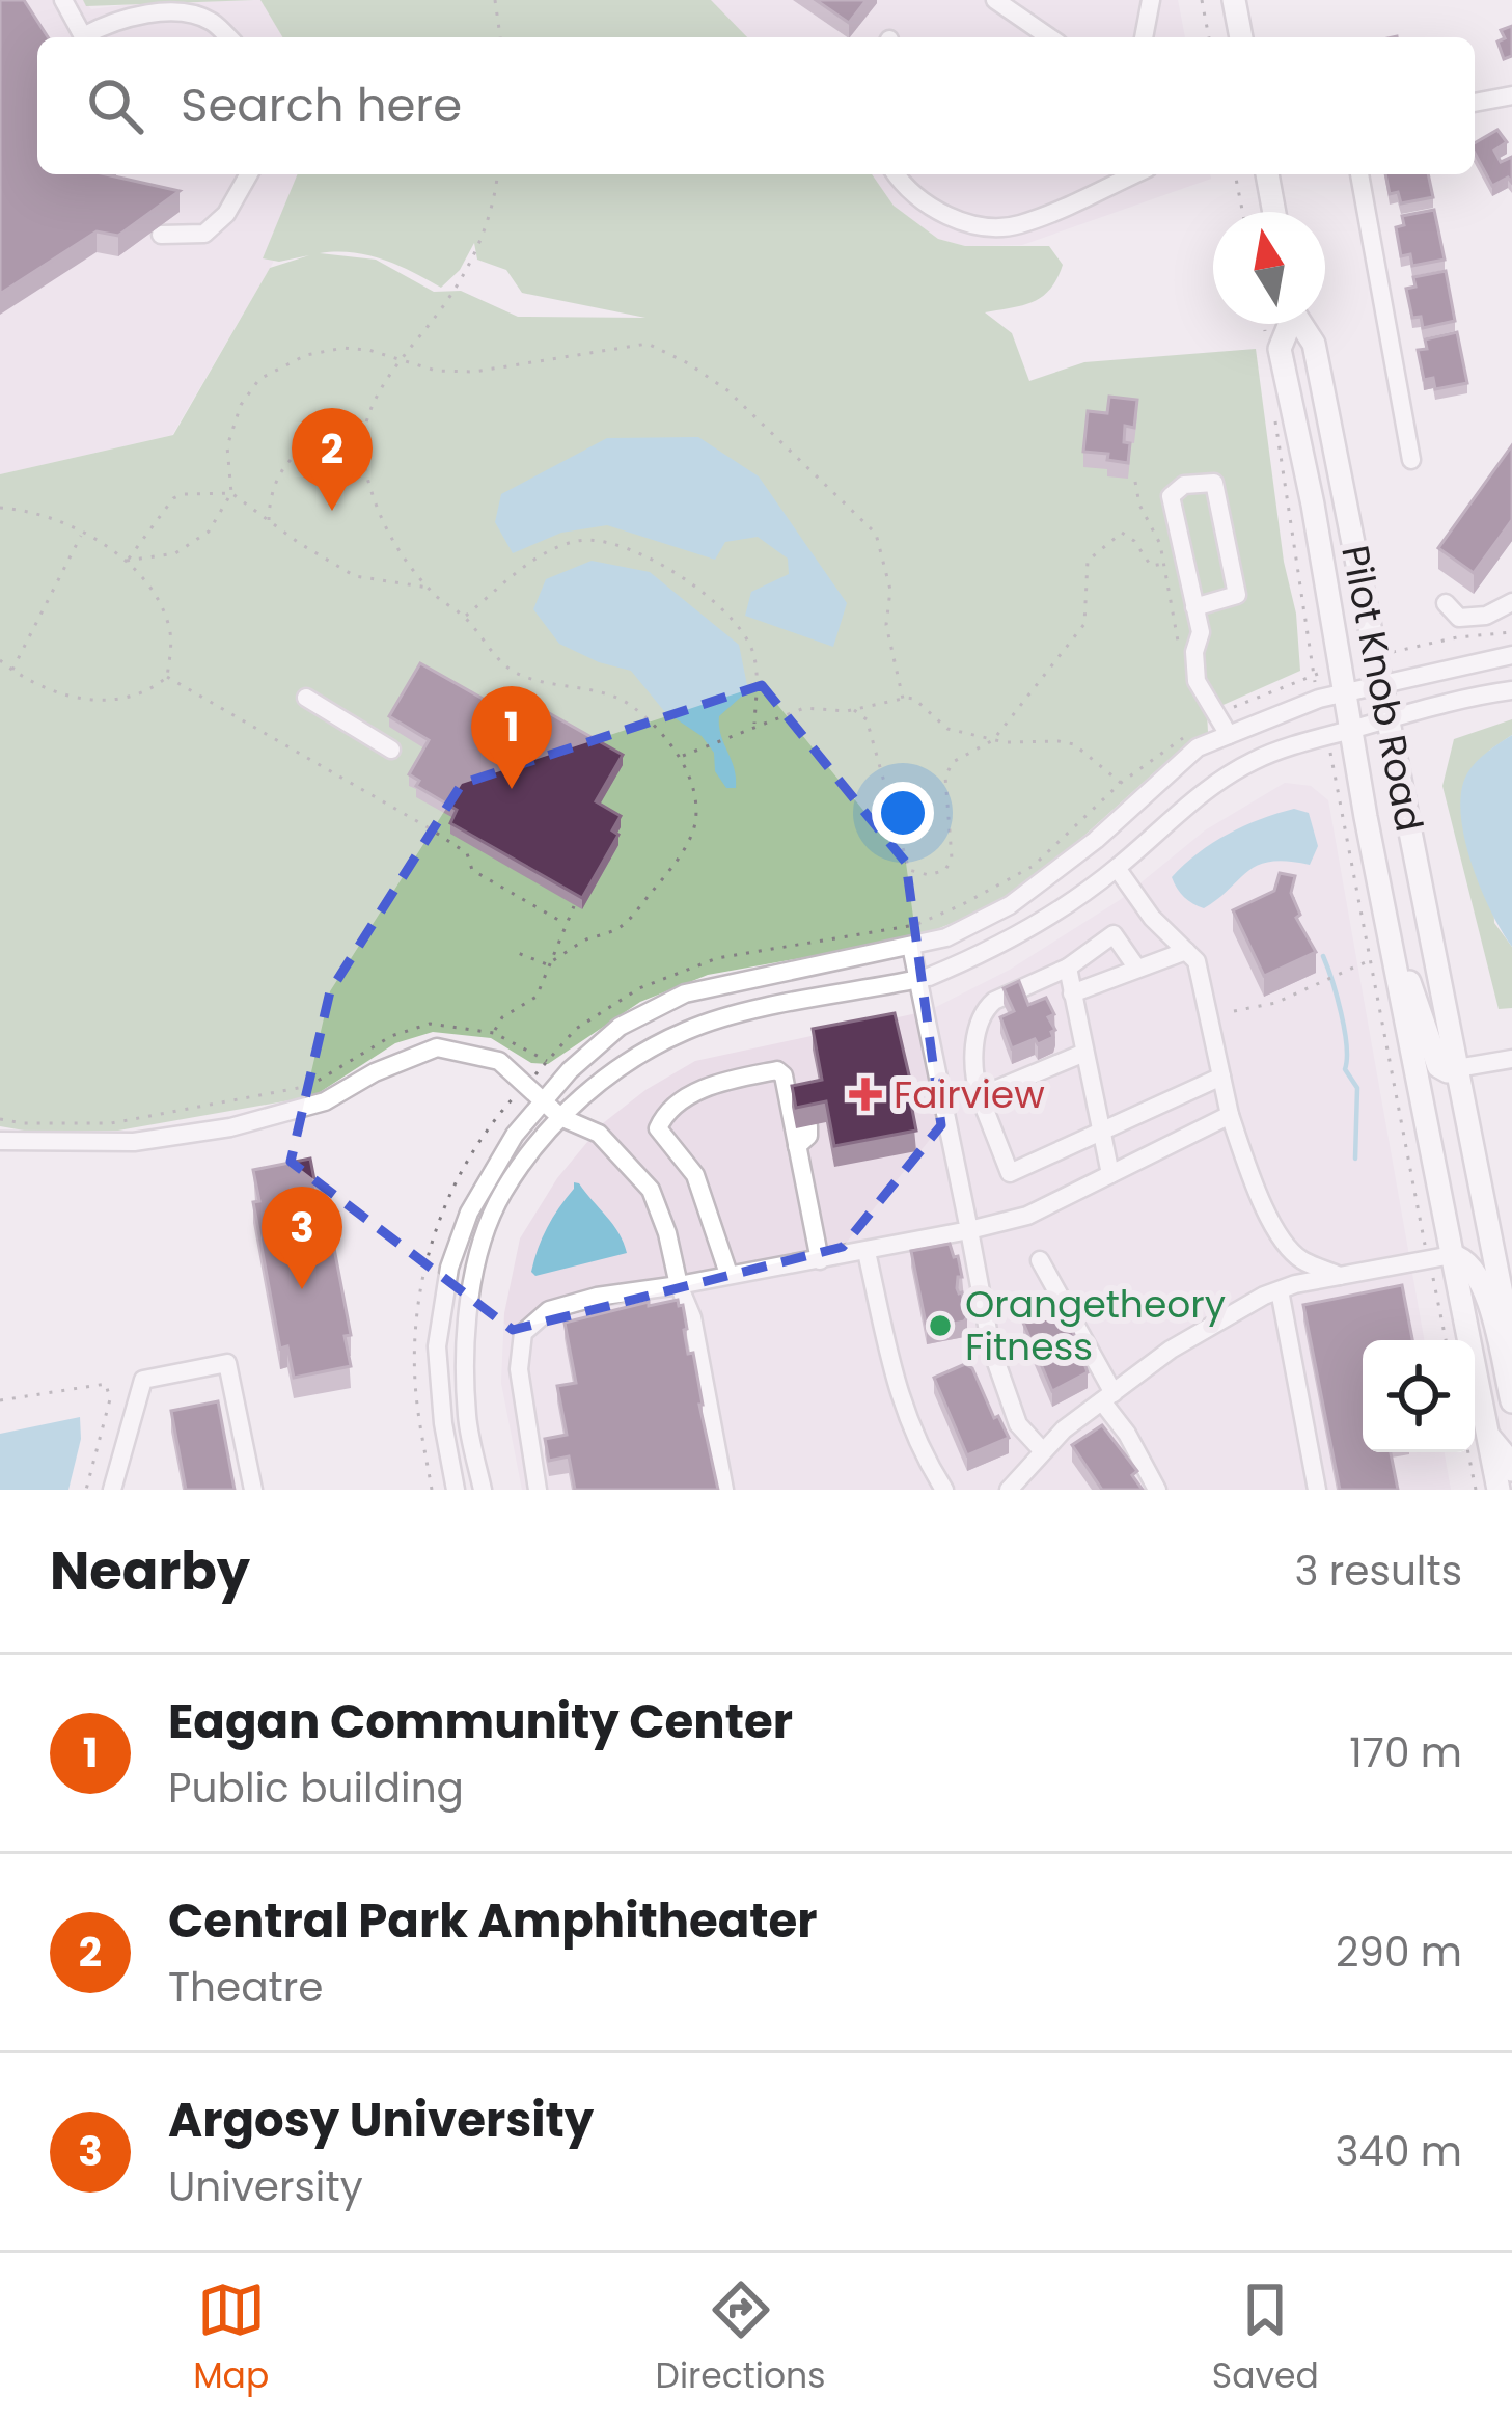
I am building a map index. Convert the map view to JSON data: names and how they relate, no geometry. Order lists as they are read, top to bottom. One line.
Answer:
{"streets":{"main road":["Pilot Knob Road"]},"places":{"health":["Fairview"],"other":["Orangetheory Fitness"]},"north":"top","page":{"search":"Search here","pins":["2","1","3"],"heading":["Nearby","3 results"],"list":[{"mark":"1","name":"Eagan Community Center","note":"Public building","value":"170 m"},{"mark":"2","name":"Central Park Amphitheater","note":"Theatre","value":"290 m"},{"mark":"3","name":"Argosy University","note":"University","value":"340 m"}],"nav":["Map","Directions","Saved"]}}
